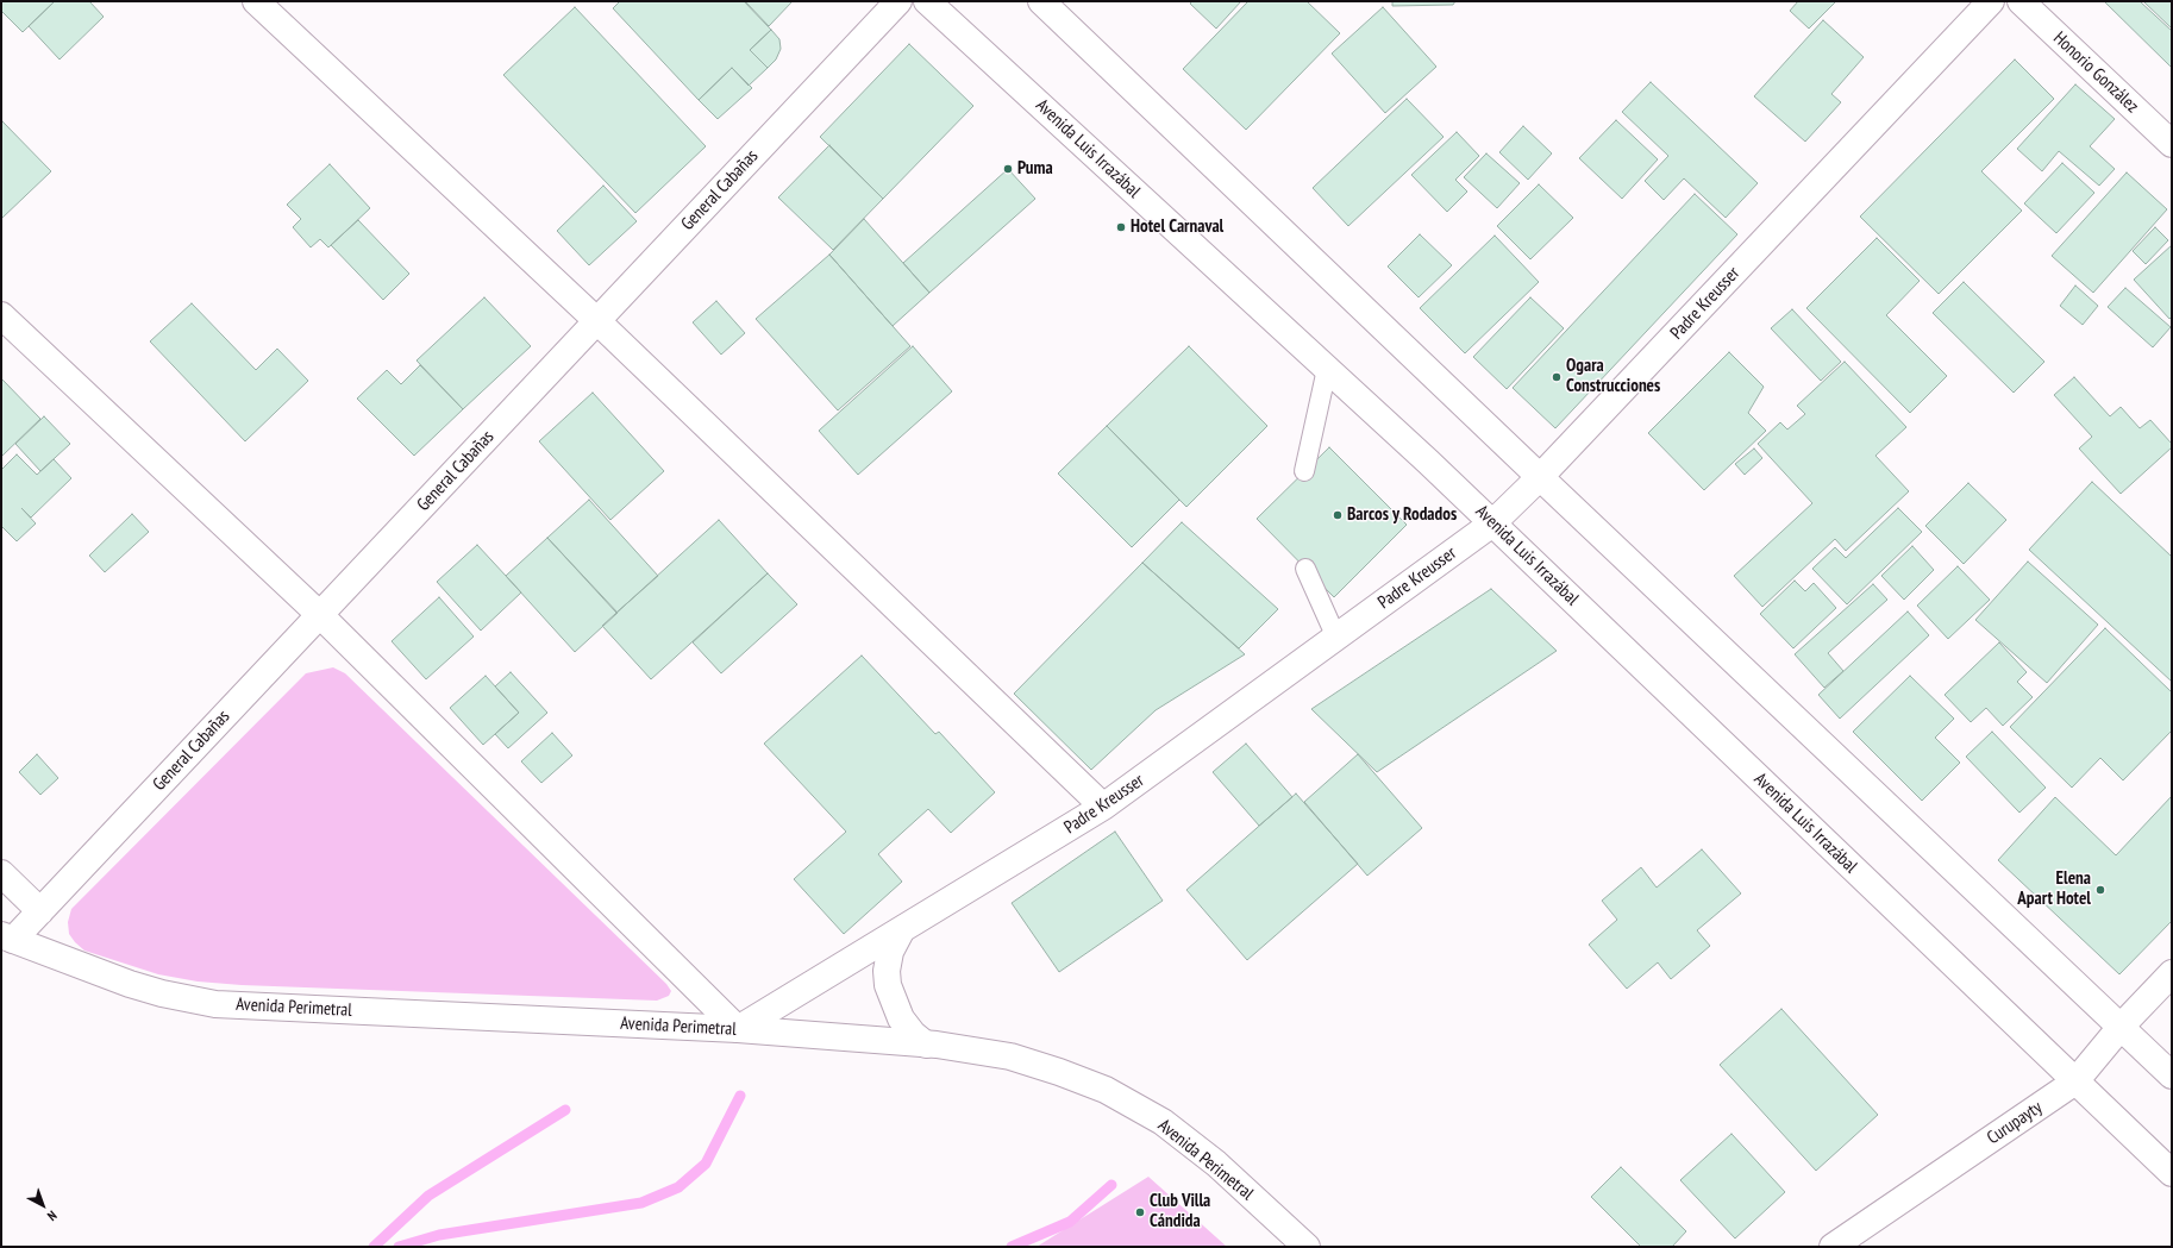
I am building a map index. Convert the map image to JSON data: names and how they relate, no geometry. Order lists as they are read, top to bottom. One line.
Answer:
{"streets":{"main road":["Honorio González","Avenida Luis Irrazábal","General Cabañas","Padre Kreusser","Avenida Perimetral","Curupayty"]},"crossings":[["Avenida Luis Irrazábal","Padre Kreusser"],["Avenida Luis Irrazábal","Curupayty"],["General Cabañas","Avenida Perimetral"],["Padre Kreusser","Avenida Perimetral"]],"places":["Puma","Hotel Carnaval","Ogara Construcciones","Barcos y Rodados","Elena Apart Hotel","Club Villa Cándida"],"north":"bottom right"}
